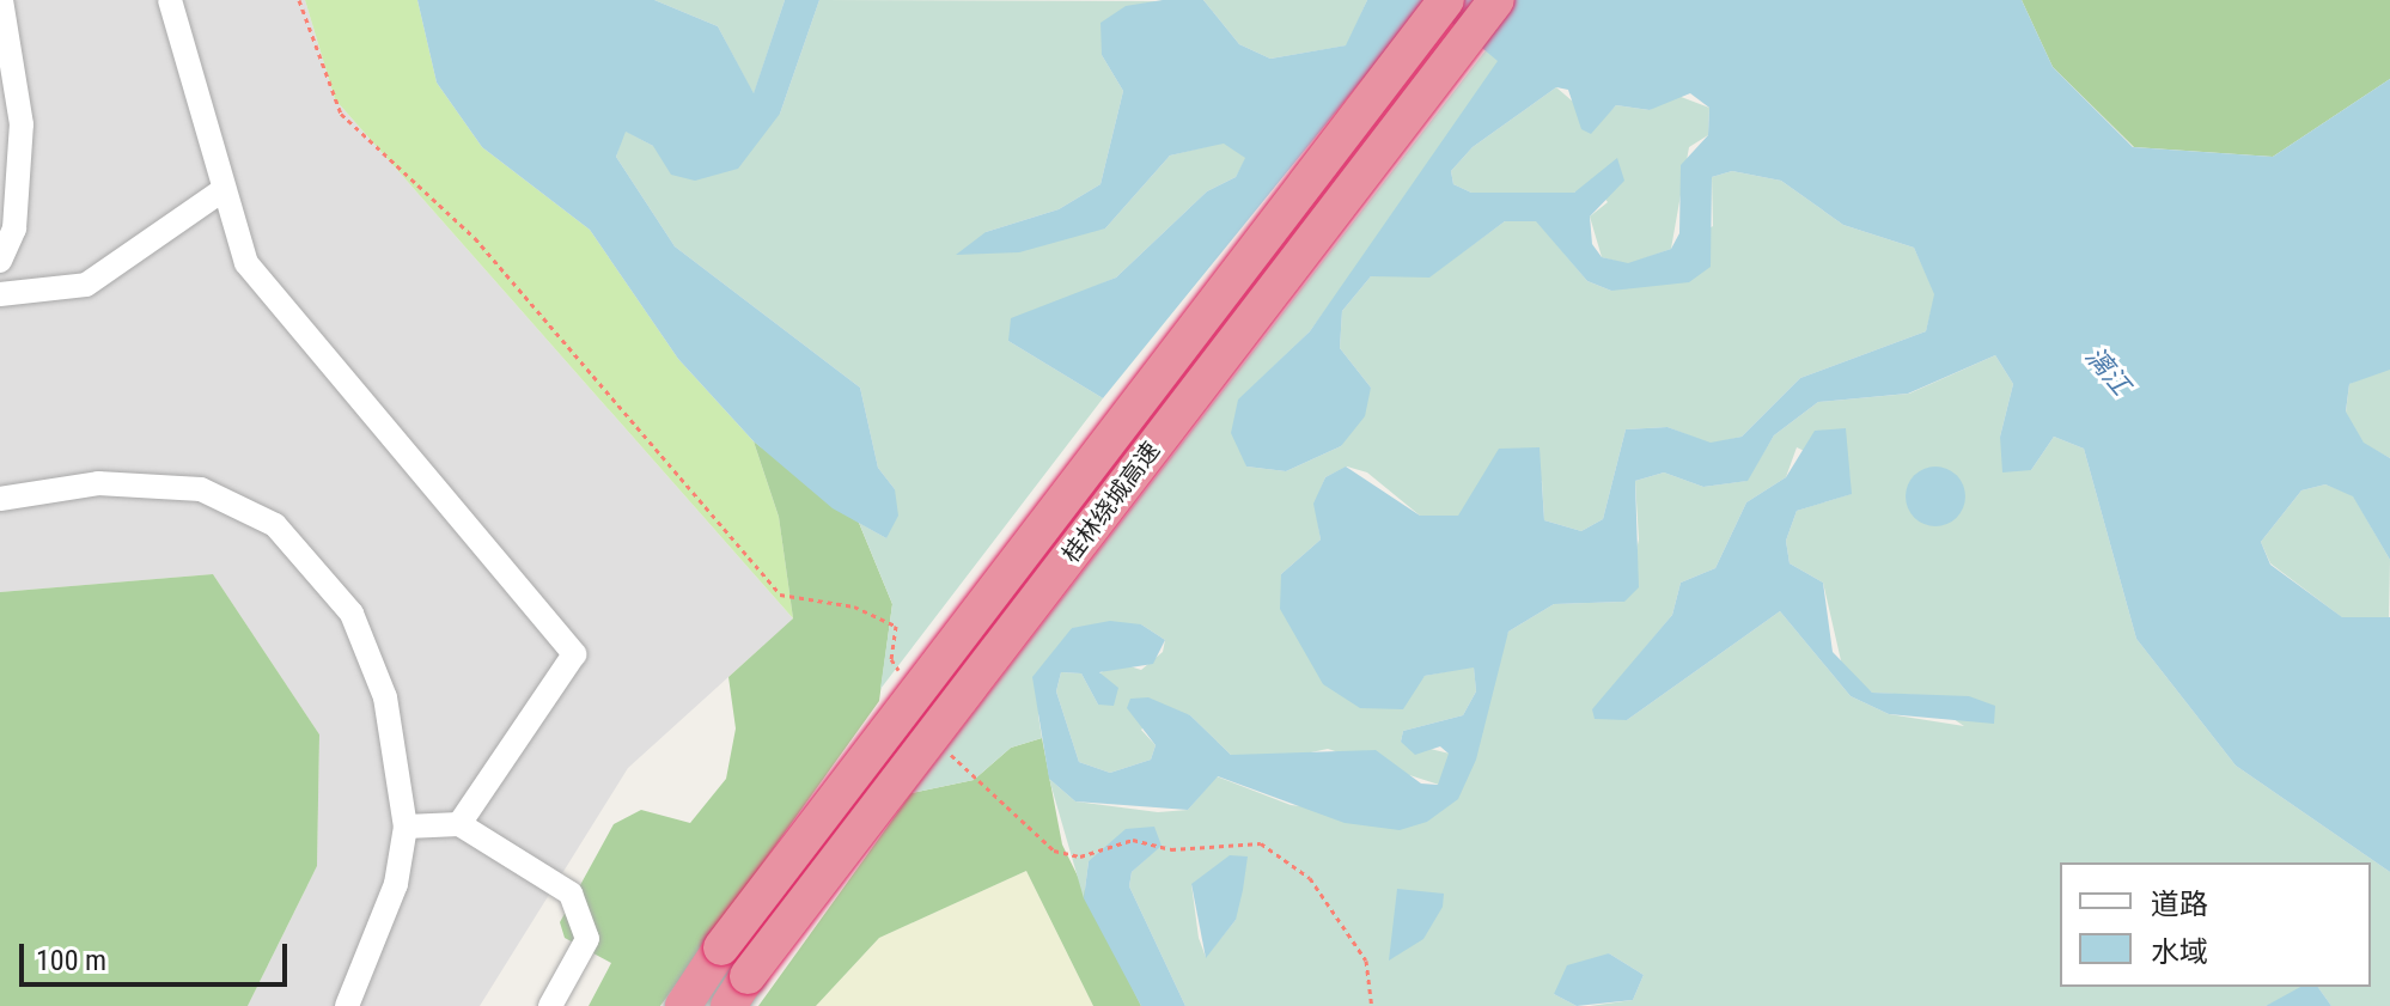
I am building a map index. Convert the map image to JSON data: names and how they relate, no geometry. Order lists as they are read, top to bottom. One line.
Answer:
{"streets":{"highway":["桂林绕城高速"]},"water":["漓江"],"legend":["道路","水域"],"scale_bar":"100 m"}
